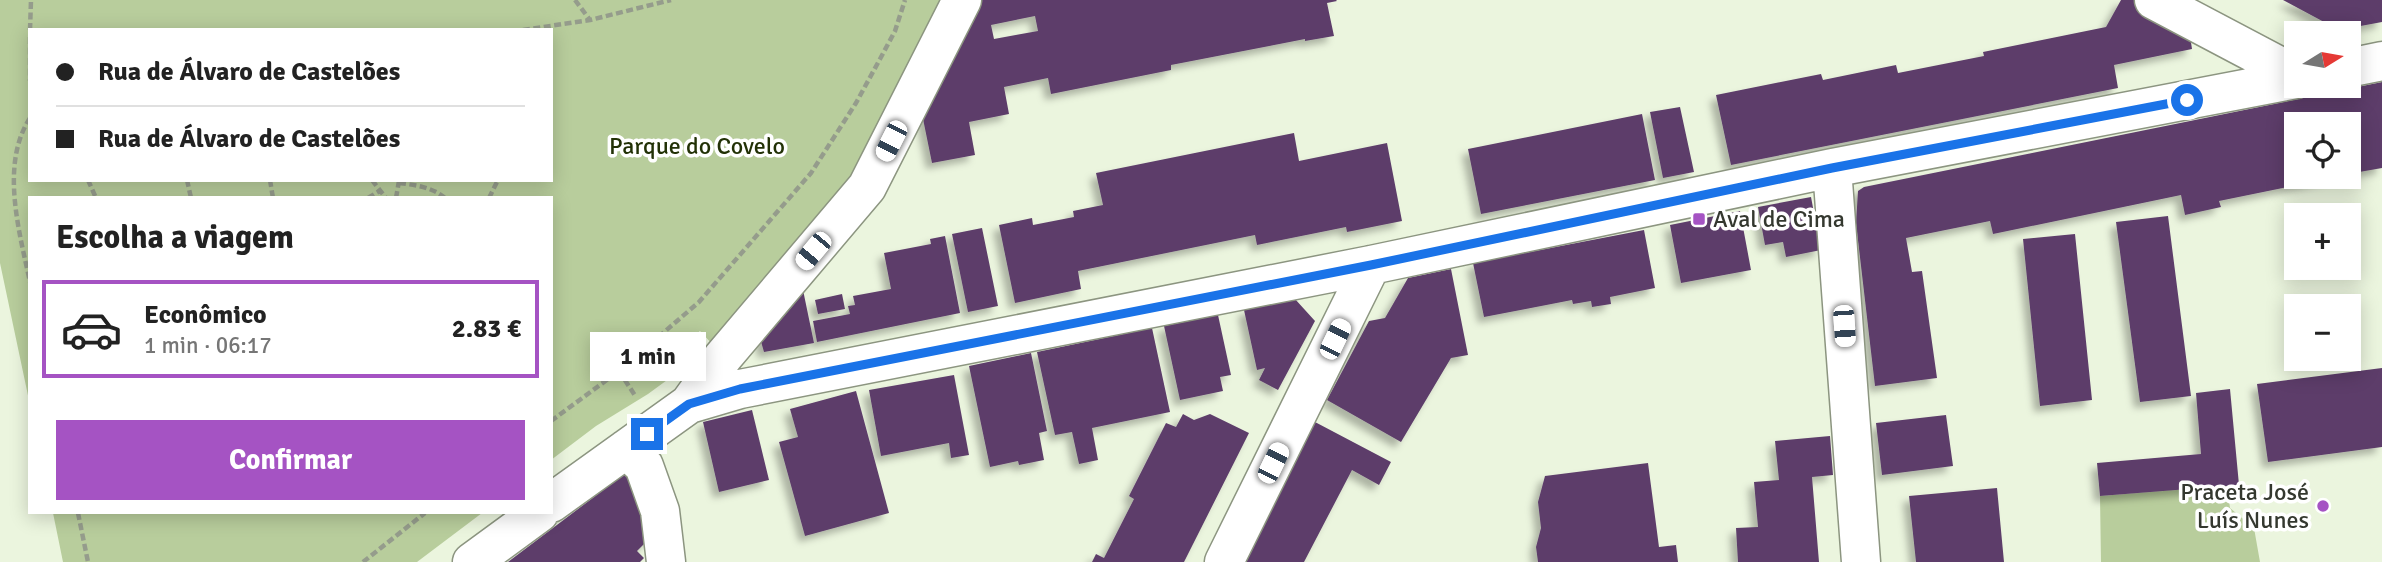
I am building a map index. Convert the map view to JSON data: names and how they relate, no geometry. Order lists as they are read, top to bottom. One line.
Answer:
{"parks":["Parque do Covelo"],"places":{"transit":["Aval de Cima"],"other":["Praceta José Luís Nunes"]},"north":"right","page":{"map_buttons":["+","−"],"banner":["Rua de Álvaro de Castelões","Rua de Álvaro de Castelões"],"heading":"Escolha a viagem","list":[{"name":"Econômico","note":"1 min · 06:17","value":"2.83 €"}],"bubble":"1 min","buttons":"Confirmar"}}
